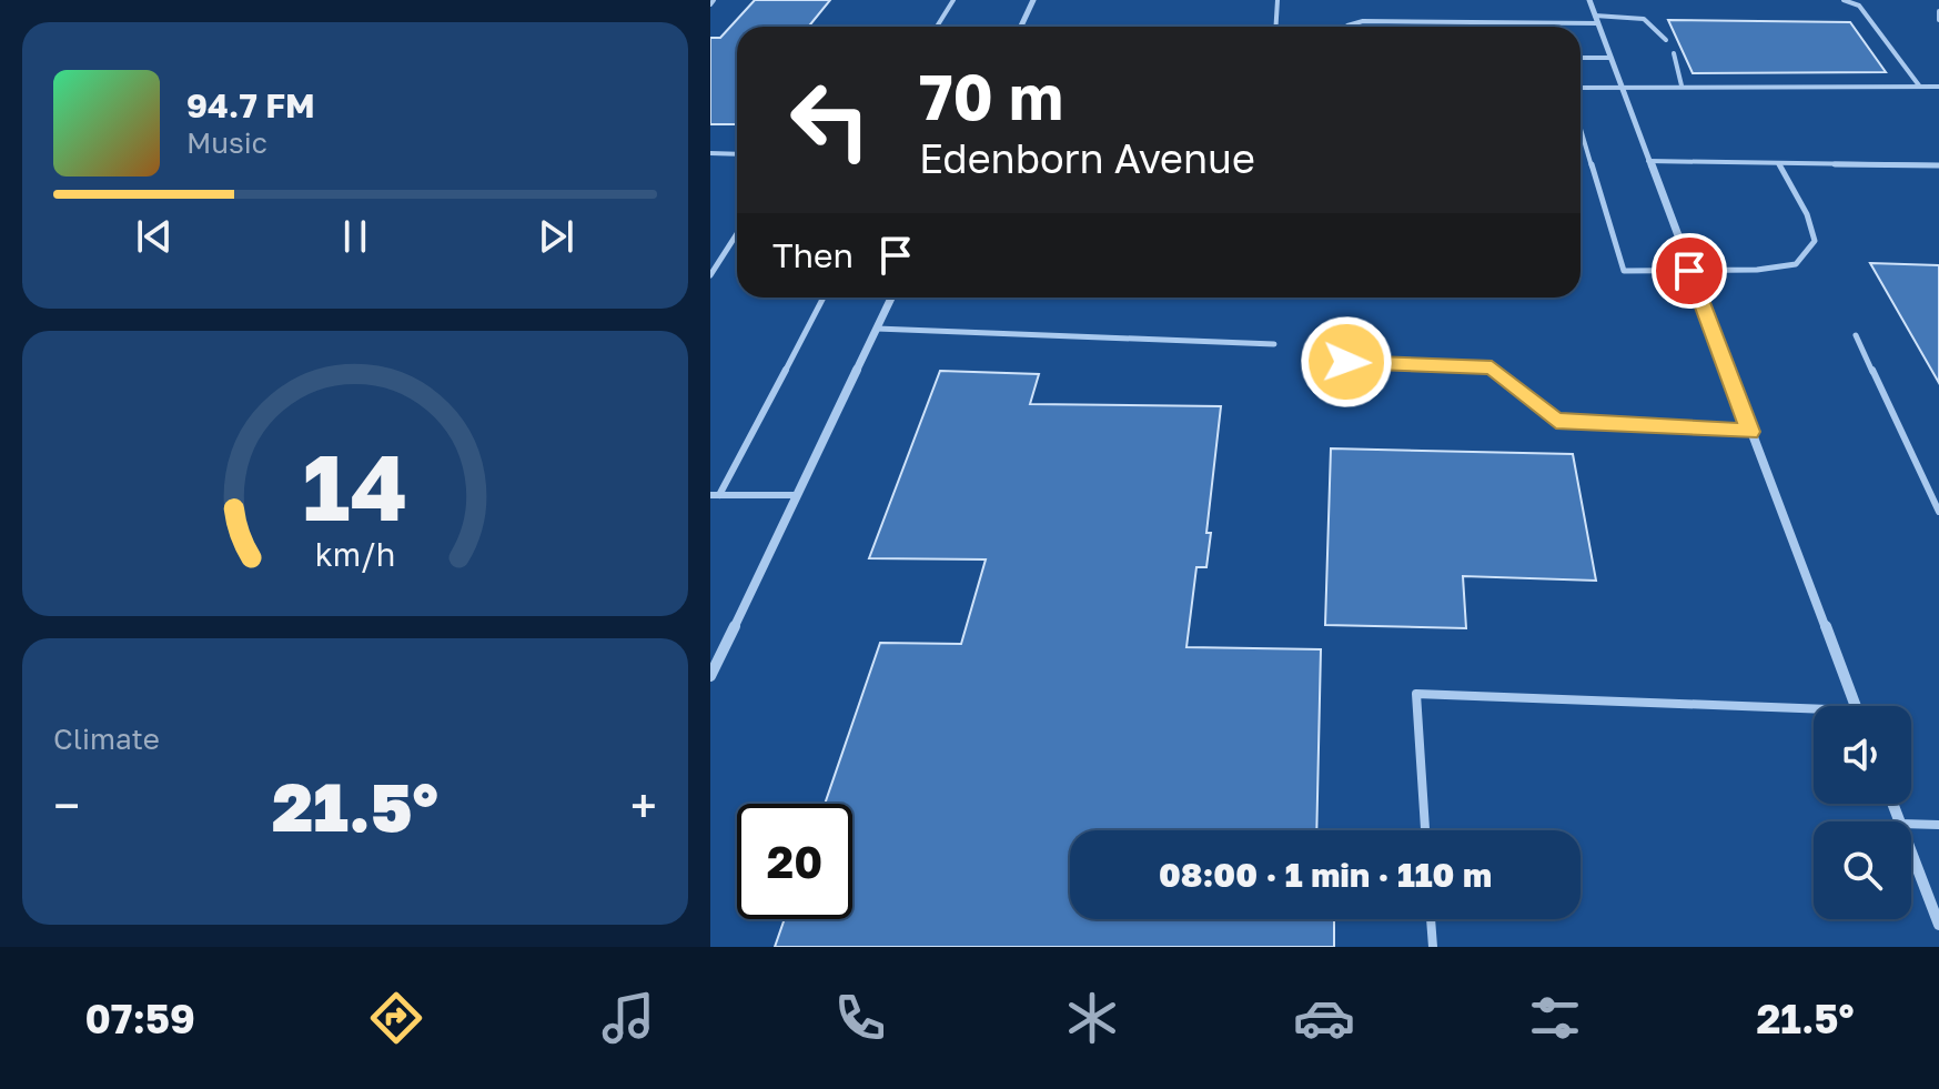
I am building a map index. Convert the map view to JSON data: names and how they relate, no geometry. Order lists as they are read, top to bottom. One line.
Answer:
{"page":{"turn":["70 m","Edenborn Avenue"],"song":["94.7 FM","Music"],"then":"Then","tile":"Climate","heat":["−","21.5°","+"],"limit":"20","trip":"08:00 · 1 min · 110 m","tabs":["07:59","21.5°"],"gauge":["14","km/h"]}}
